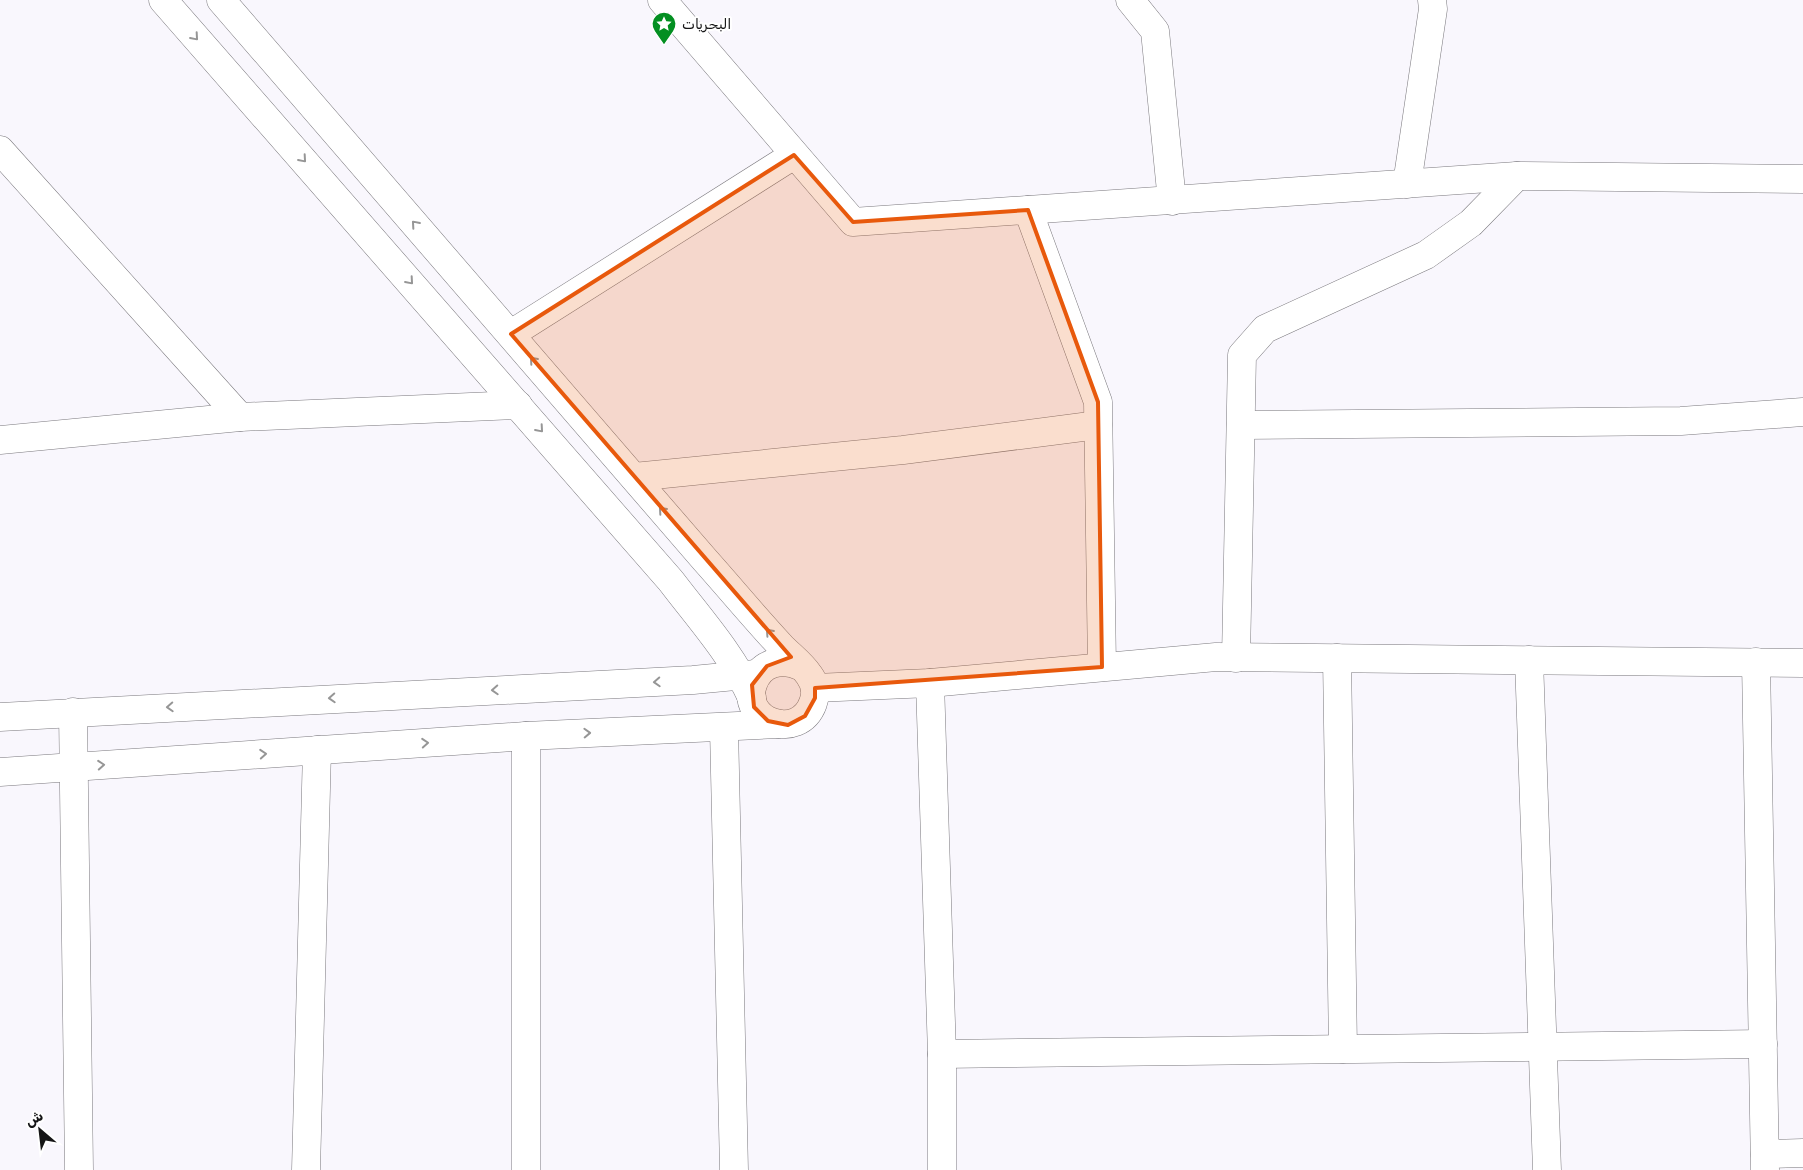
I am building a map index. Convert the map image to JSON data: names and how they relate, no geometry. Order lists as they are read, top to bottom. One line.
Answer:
{"places":{"place":["البحريات"]},"north":"top left"}
